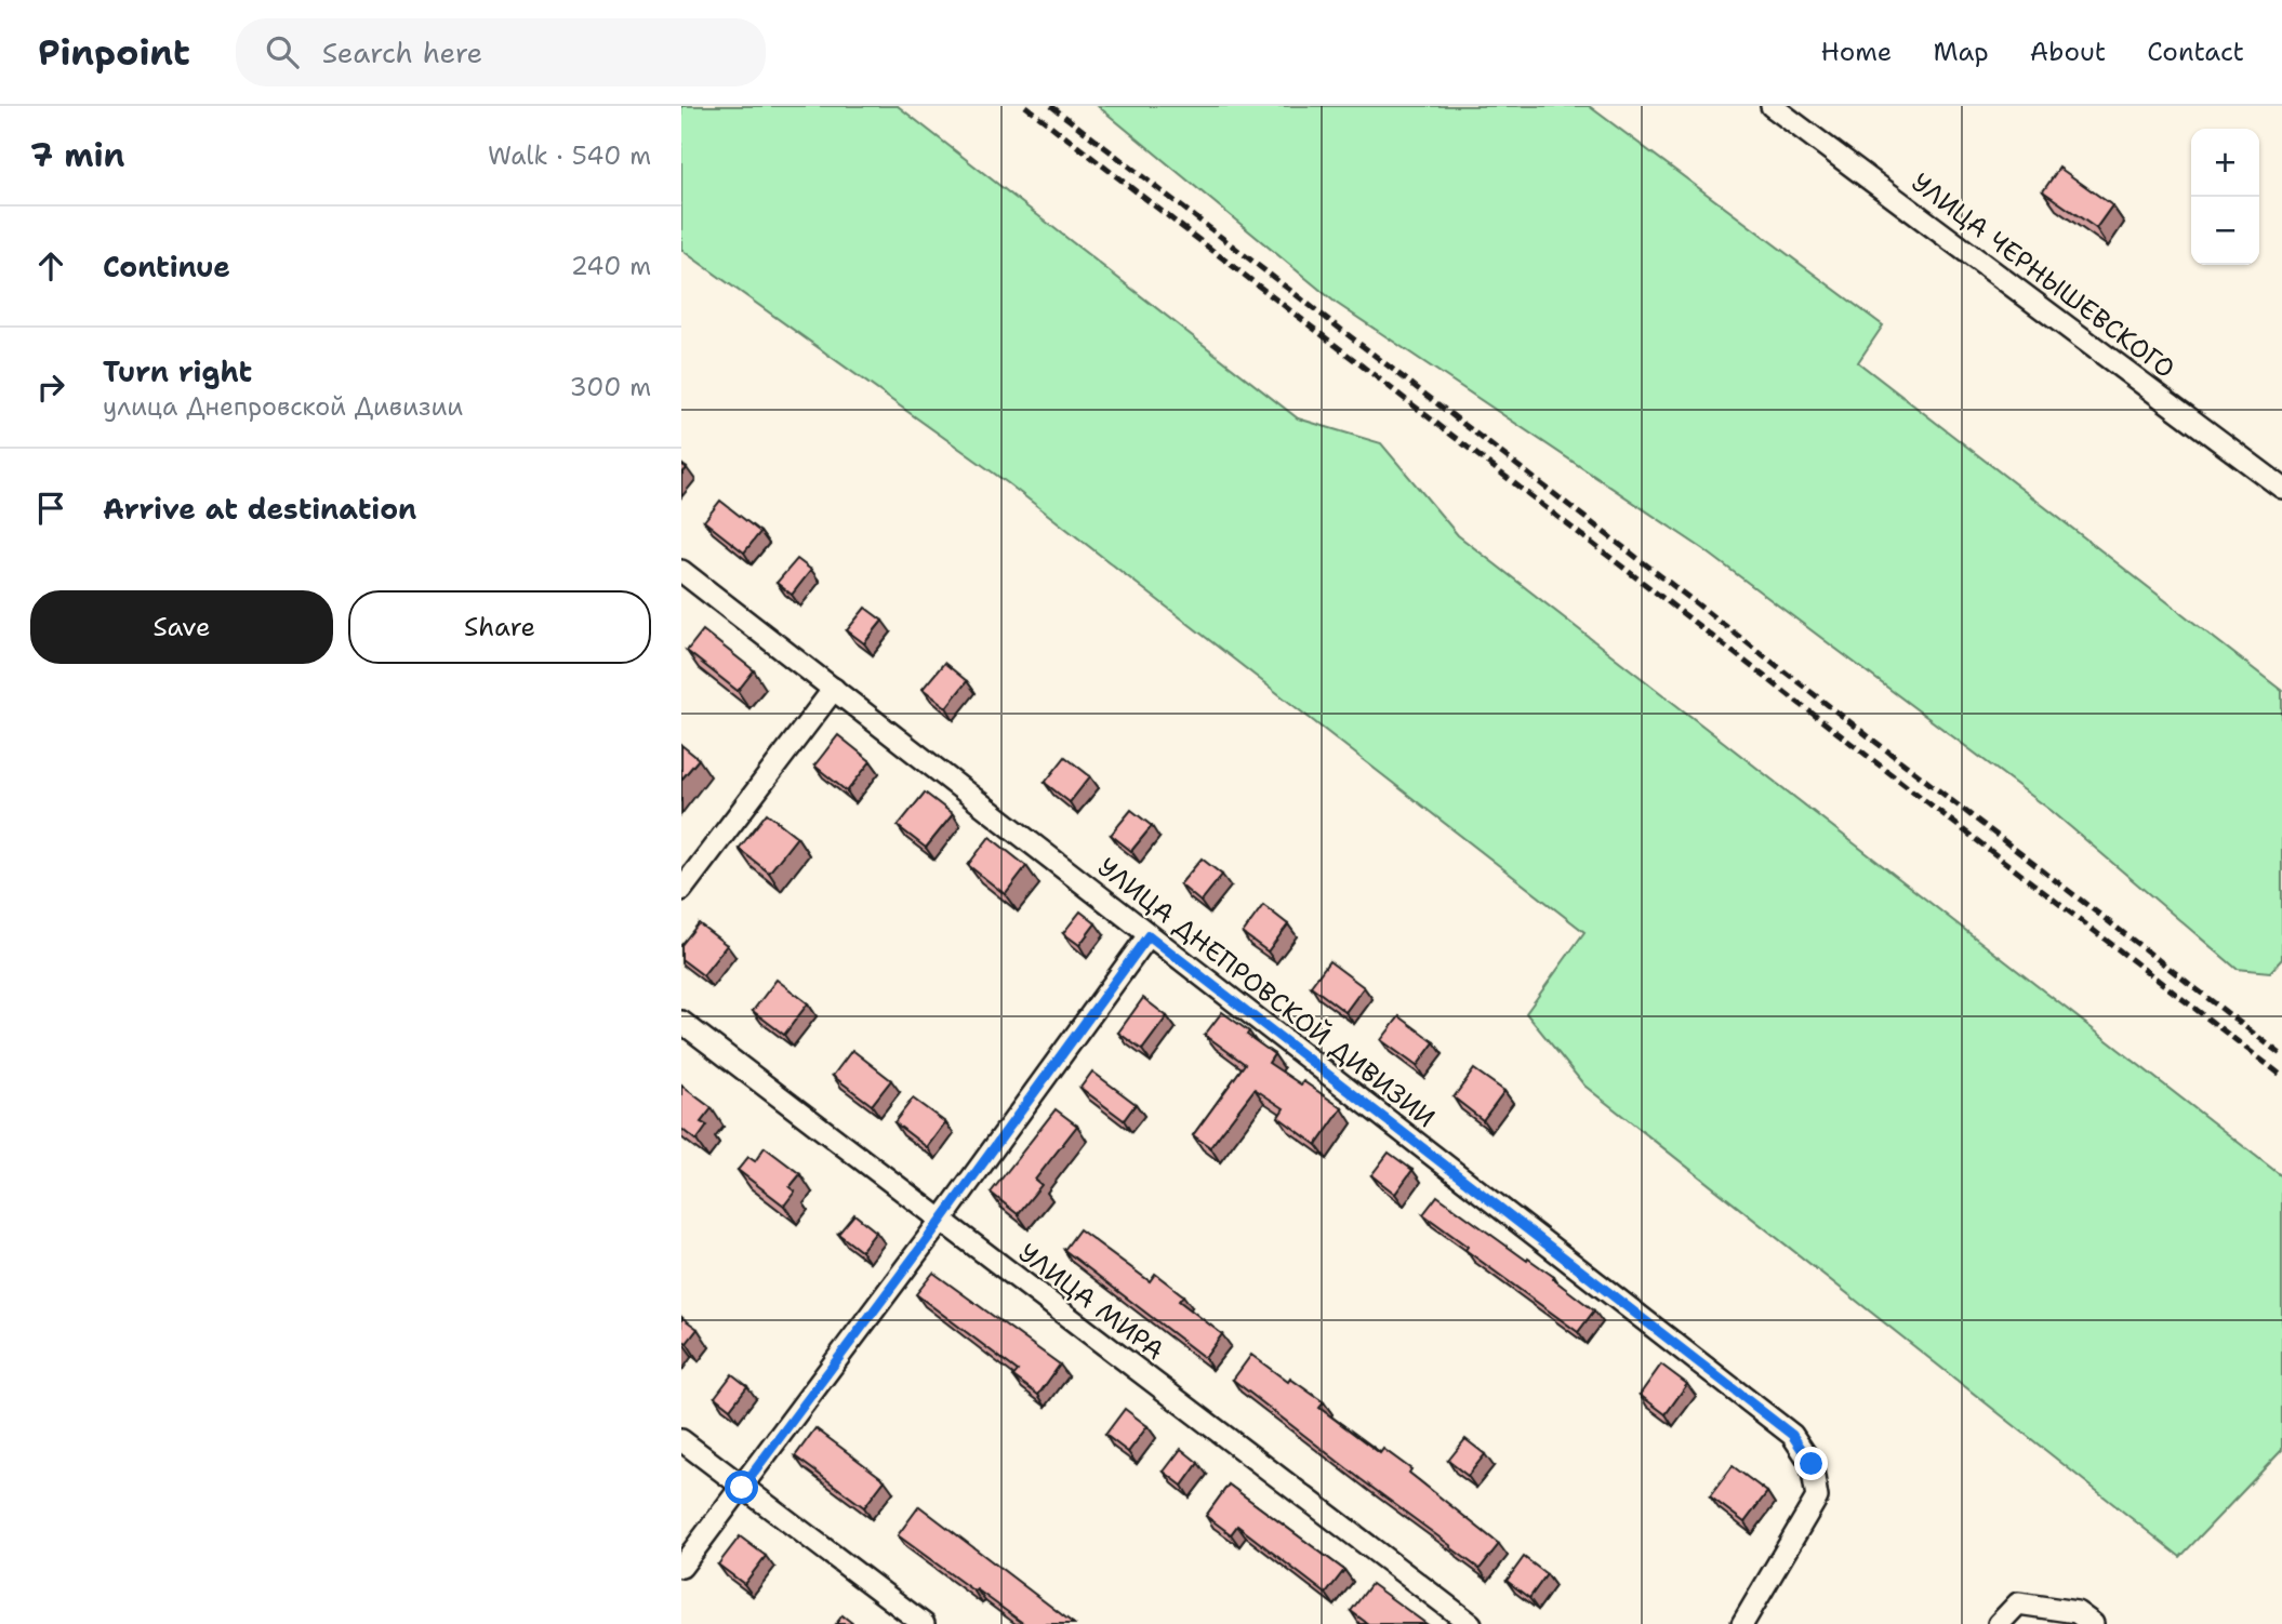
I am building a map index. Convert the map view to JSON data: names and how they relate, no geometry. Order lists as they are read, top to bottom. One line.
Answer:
{"streets":{"street":["УЛИЦА ЧЕРНЫШЕВСКОГО","УЛИЦА ДНЕПРОВСКОЙ ДИВИЗИИ","УЛИЦА МИРА"]},"page":{"header":"Pinpoint","search":"Search here","nav":["Home","Map","About","Contact"],"heading":["7 min","Walk · 540 m"],"map_buttons":["+","−"],"list":[["Continue","240 m"],["Turn right","улица Днепровской Дивизии","300 m"],"Arrive at destination"],"buttons":["Save","Share"]}}
